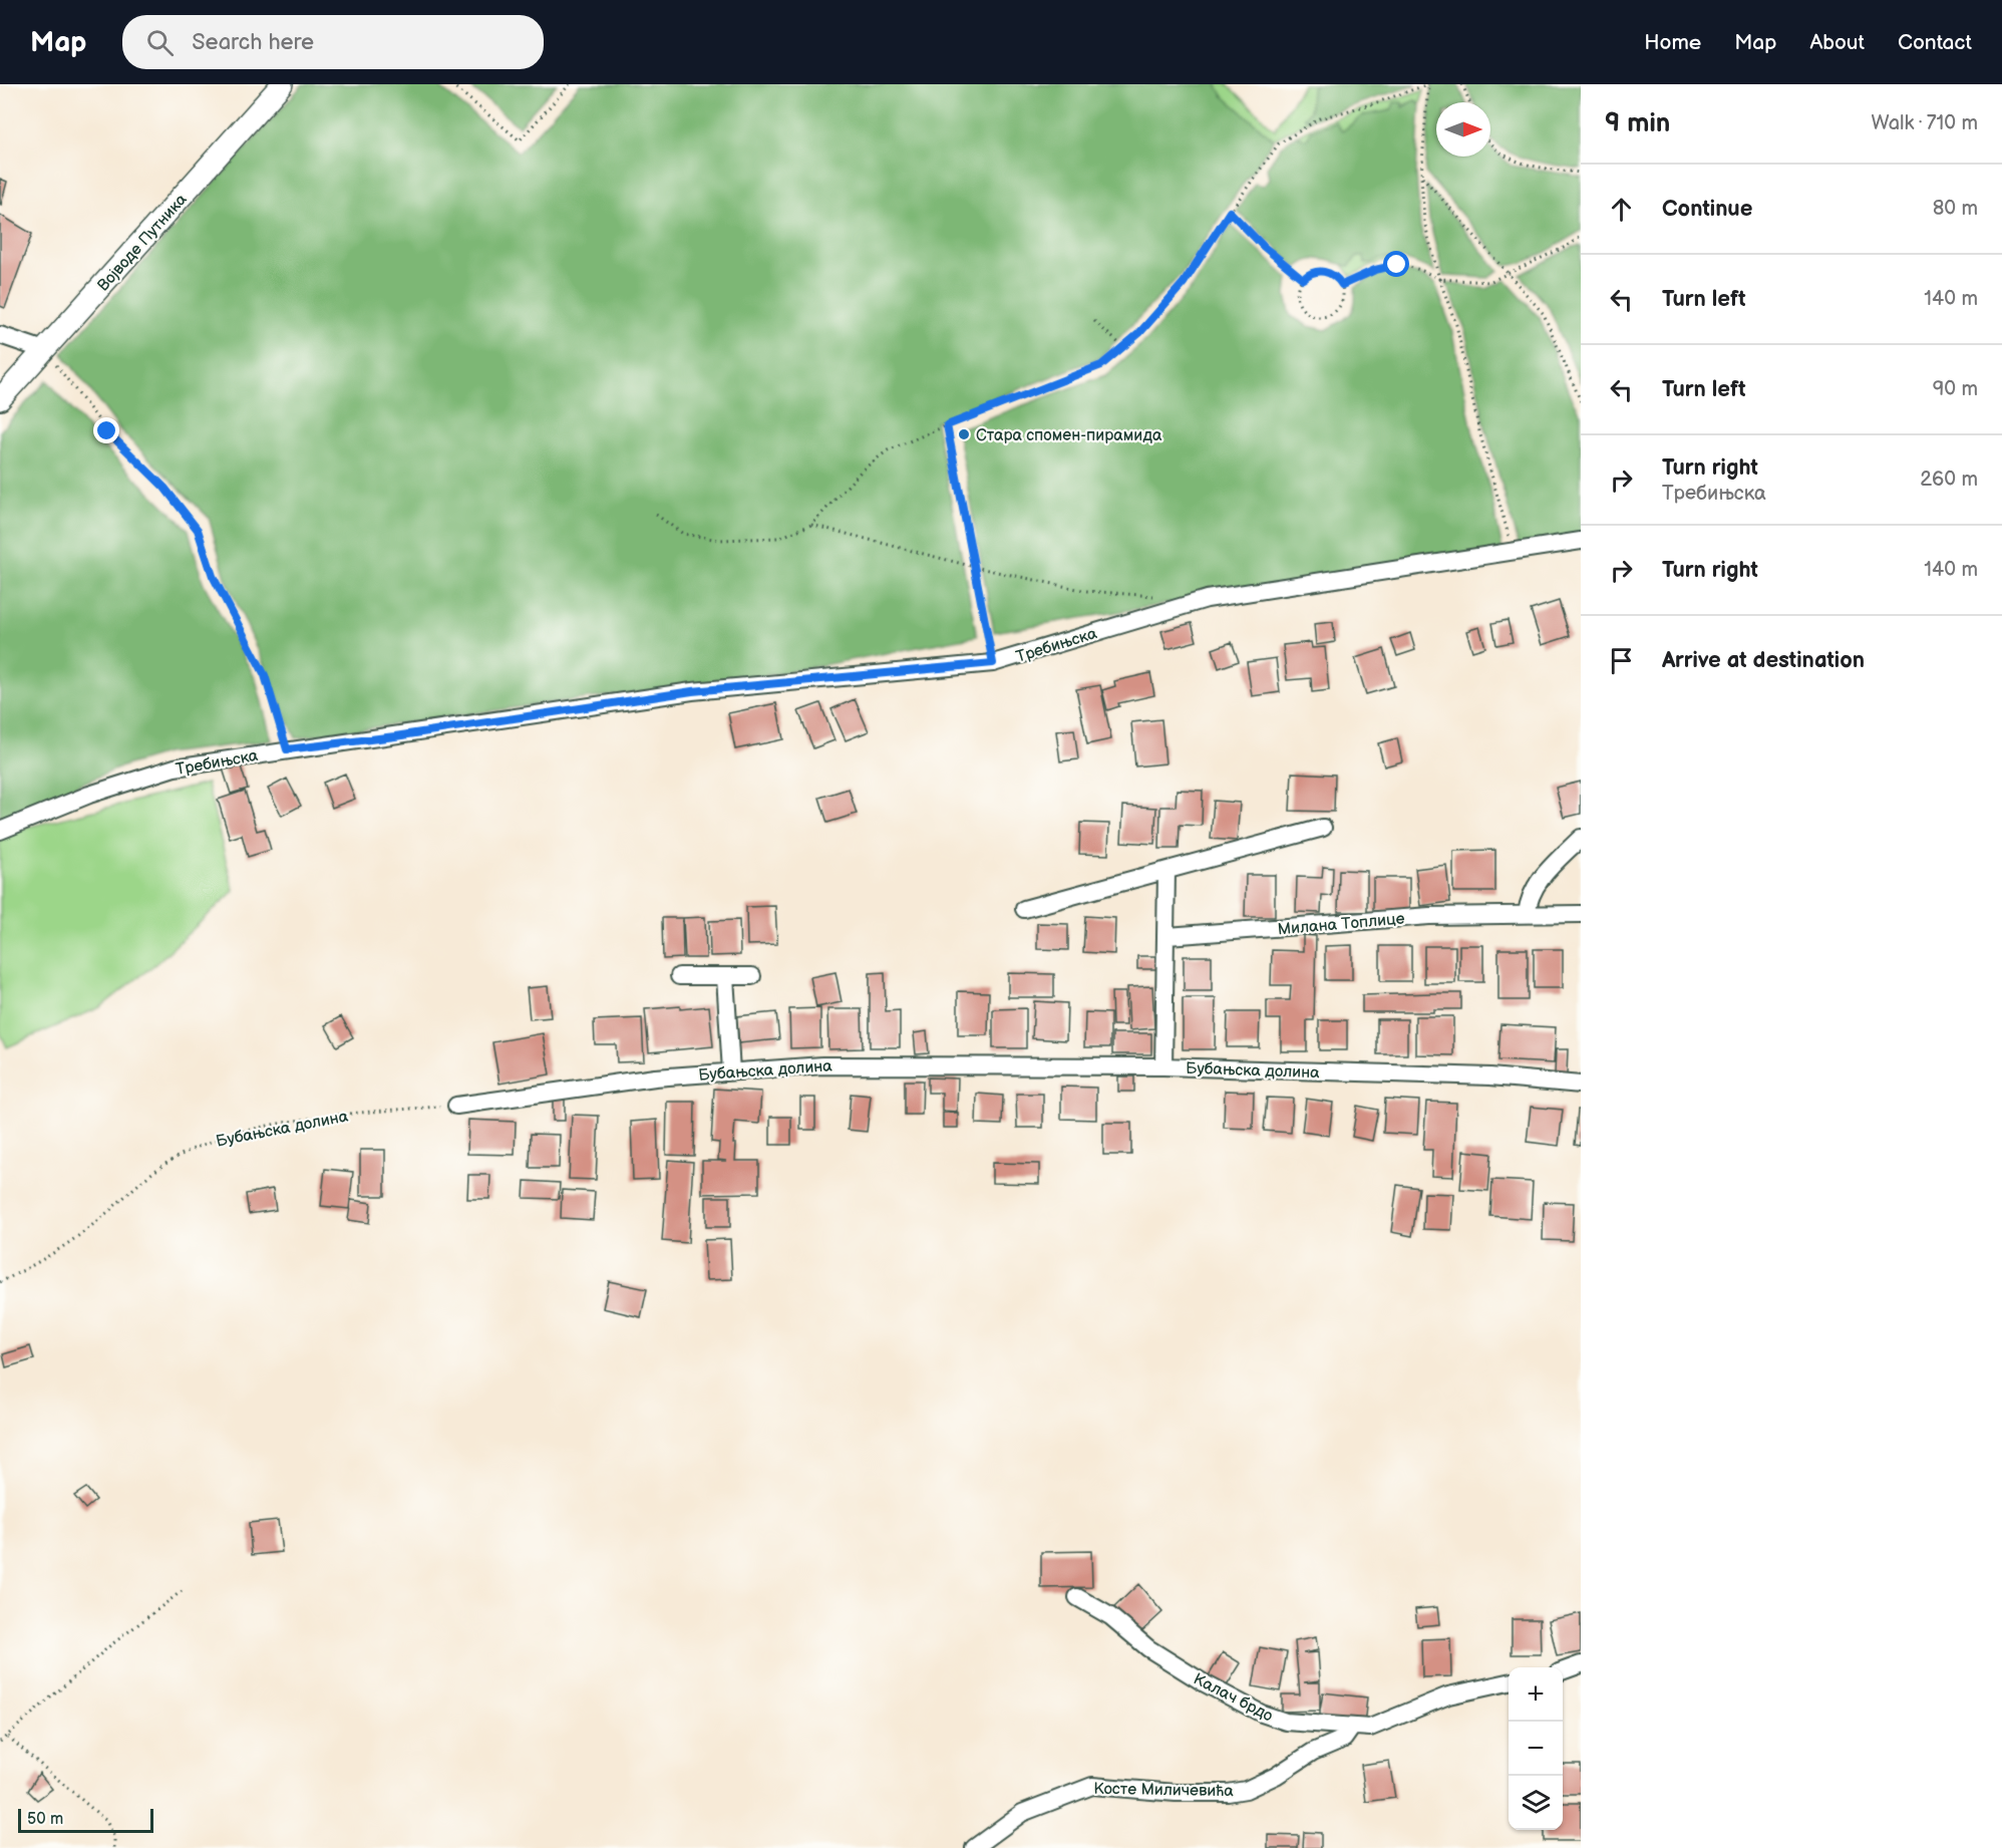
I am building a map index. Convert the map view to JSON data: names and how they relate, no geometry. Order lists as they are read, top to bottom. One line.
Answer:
{"streets":{"street":["Војводе Путника","Требињска","Милана Топлице","Бубањска долина","Калач брдо","Косте Миличевића"]},"crossings":[["Калач брдо","Косте Миличевића"]],"places":["Стара спомен-пирамида"],"scale_bar":"50 m","north":"right","page":{"header":"Map","search":"Search here","nav":["Home","Map","About","Contact"],"heading":["9 min","Walk · 710 m"],"list":[["Continue","80 m"],["Turn left","140 m"],["Turn left","90 m"],["Turn right","Требињска","260 m"],["Turn right","140 m"],"Arrive at destination"],"map_buttons":["+","−"],"scale":"50 m"}}
